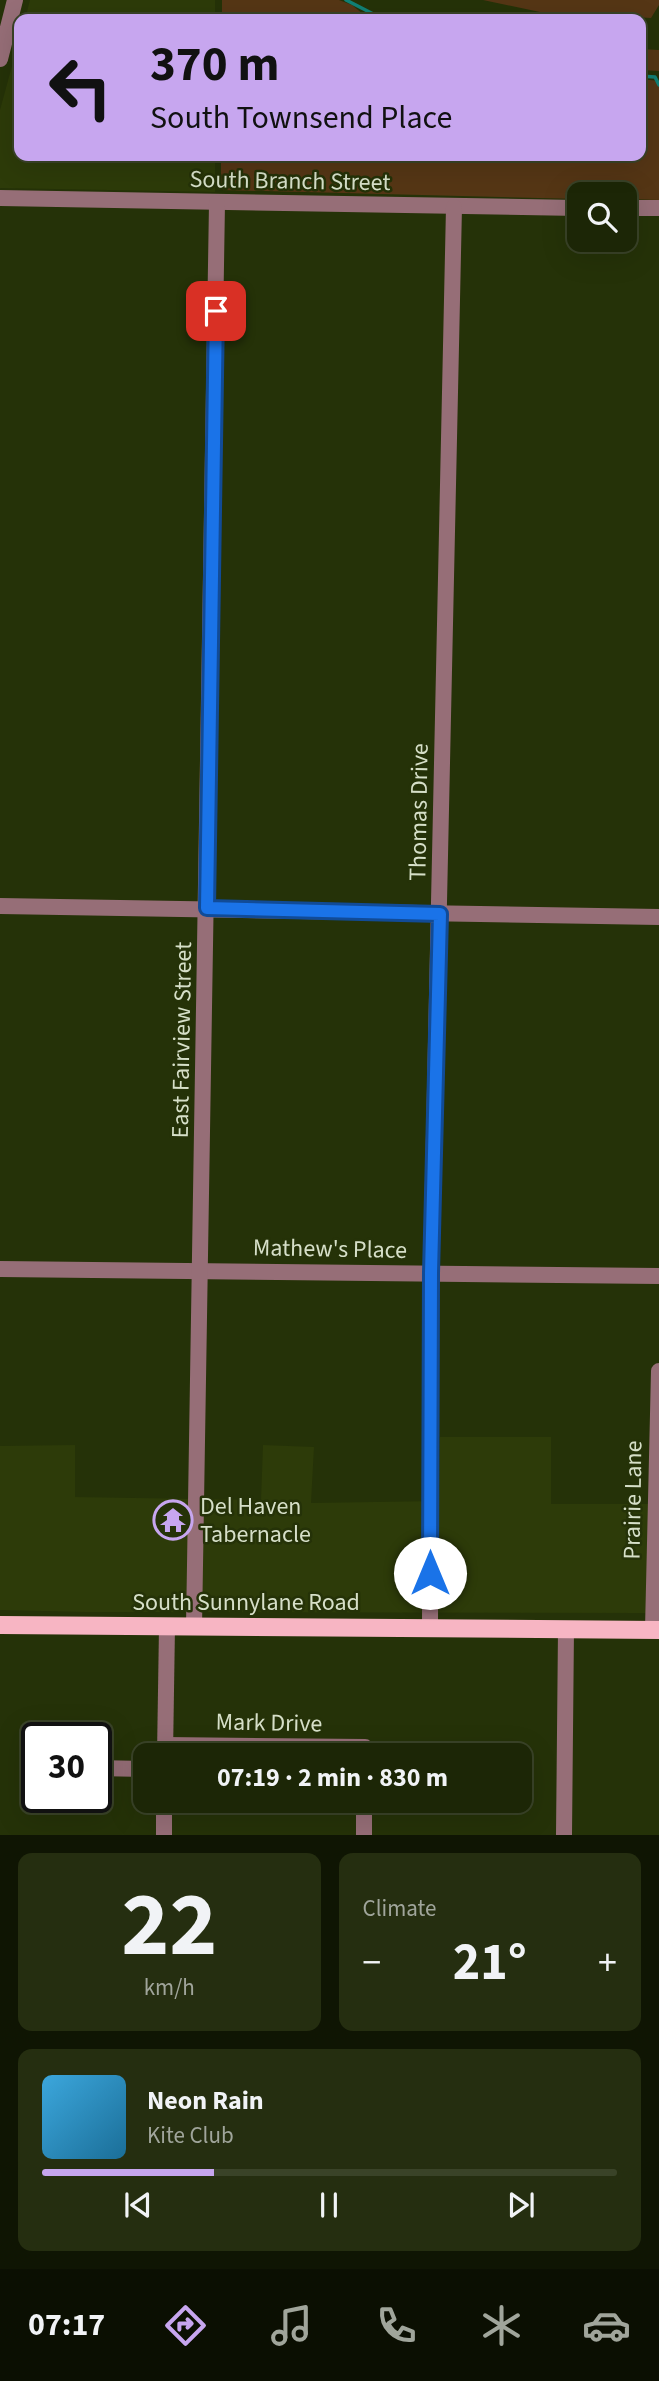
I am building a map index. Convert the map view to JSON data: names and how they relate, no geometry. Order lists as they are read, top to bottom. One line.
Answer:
{"streets":{"main road":["South Sunnylane Road"],"street":["South Branch Street","Thomas Drive","East Fairview Street","Mathew's Place","Prairie Lane"]},"crossings":[["South Branch Street","Thomas Drive"],["South Branch Street","East Fairview Street"],["Thomas Drive","Mathew's Place"],["Thomas Drive","South Sunnylane Road"],["East Fairview Street","Mathew's Place"],["East Fairview Street","South Sunnylane Road"],["Prairie Lane","South Sunnylane Road"]],"places":{"temple":["Del Haven Tabernacle"]},"page":{"turn":["370 m","South Townsend Place"],"limit":"30","trip":"07:19 · 2 min · 830 m","tile":[["22","km/h"],"Climate"],"heat":["−","21°","+"],"song":["Neon Rain","Kite Club"],"tabs":"07:17"}}
